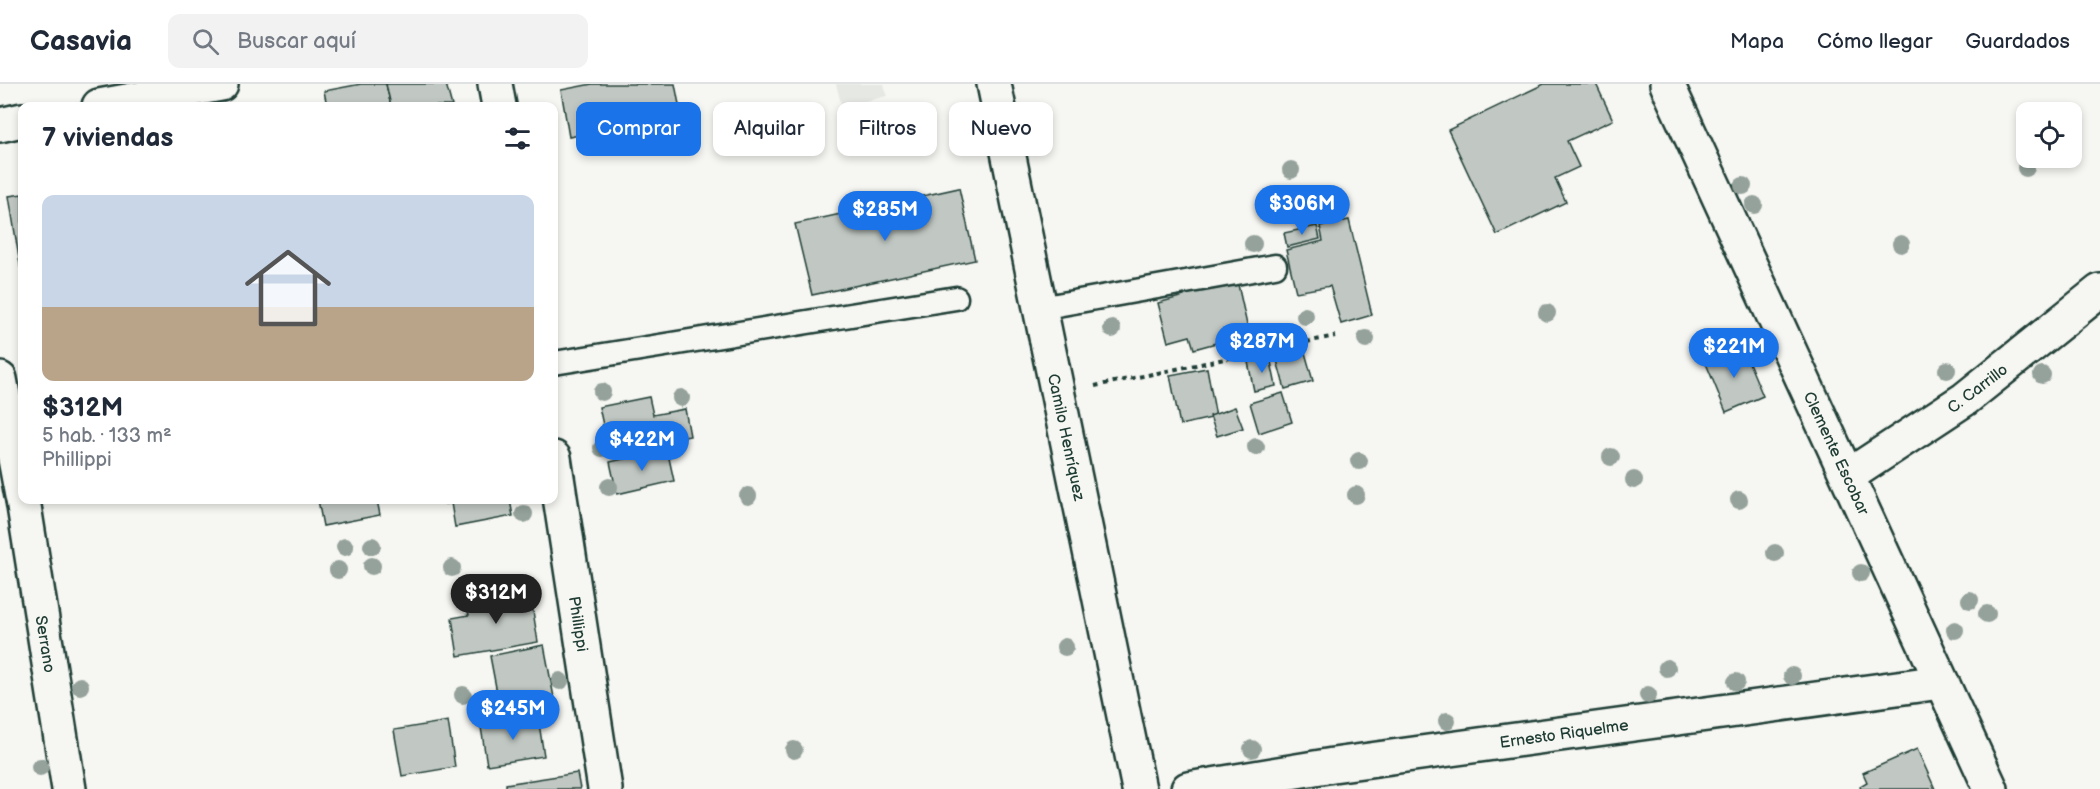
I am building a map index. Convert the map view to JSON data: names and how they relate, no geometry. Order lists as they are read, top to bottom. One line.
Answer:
{"streets":{"street":["C. Carrillo","Camilo Henríquez","Clemente Escobar","Phillippi","Serrano","Ernesto Riquelme"]},"crossings":[["C. Carrillo","Clemente Escobar"],["Clemente Escobar","Ernesto Riquelme"]],"page":{"header":"Casavia","search":"Buscar aquí","nav":["Mapa","Cómo llegar","Guardados"],"chip":["Comprar","Alquilar","Filtros","Nuevo"],"heading":"7 viviendas","list":[{"name":"$312M","note":"5 hab. · 133 m² · Phillippi"}],"price":["$306M","$285M","$287M","$221M","$422M","$312M","$245M"]}}
